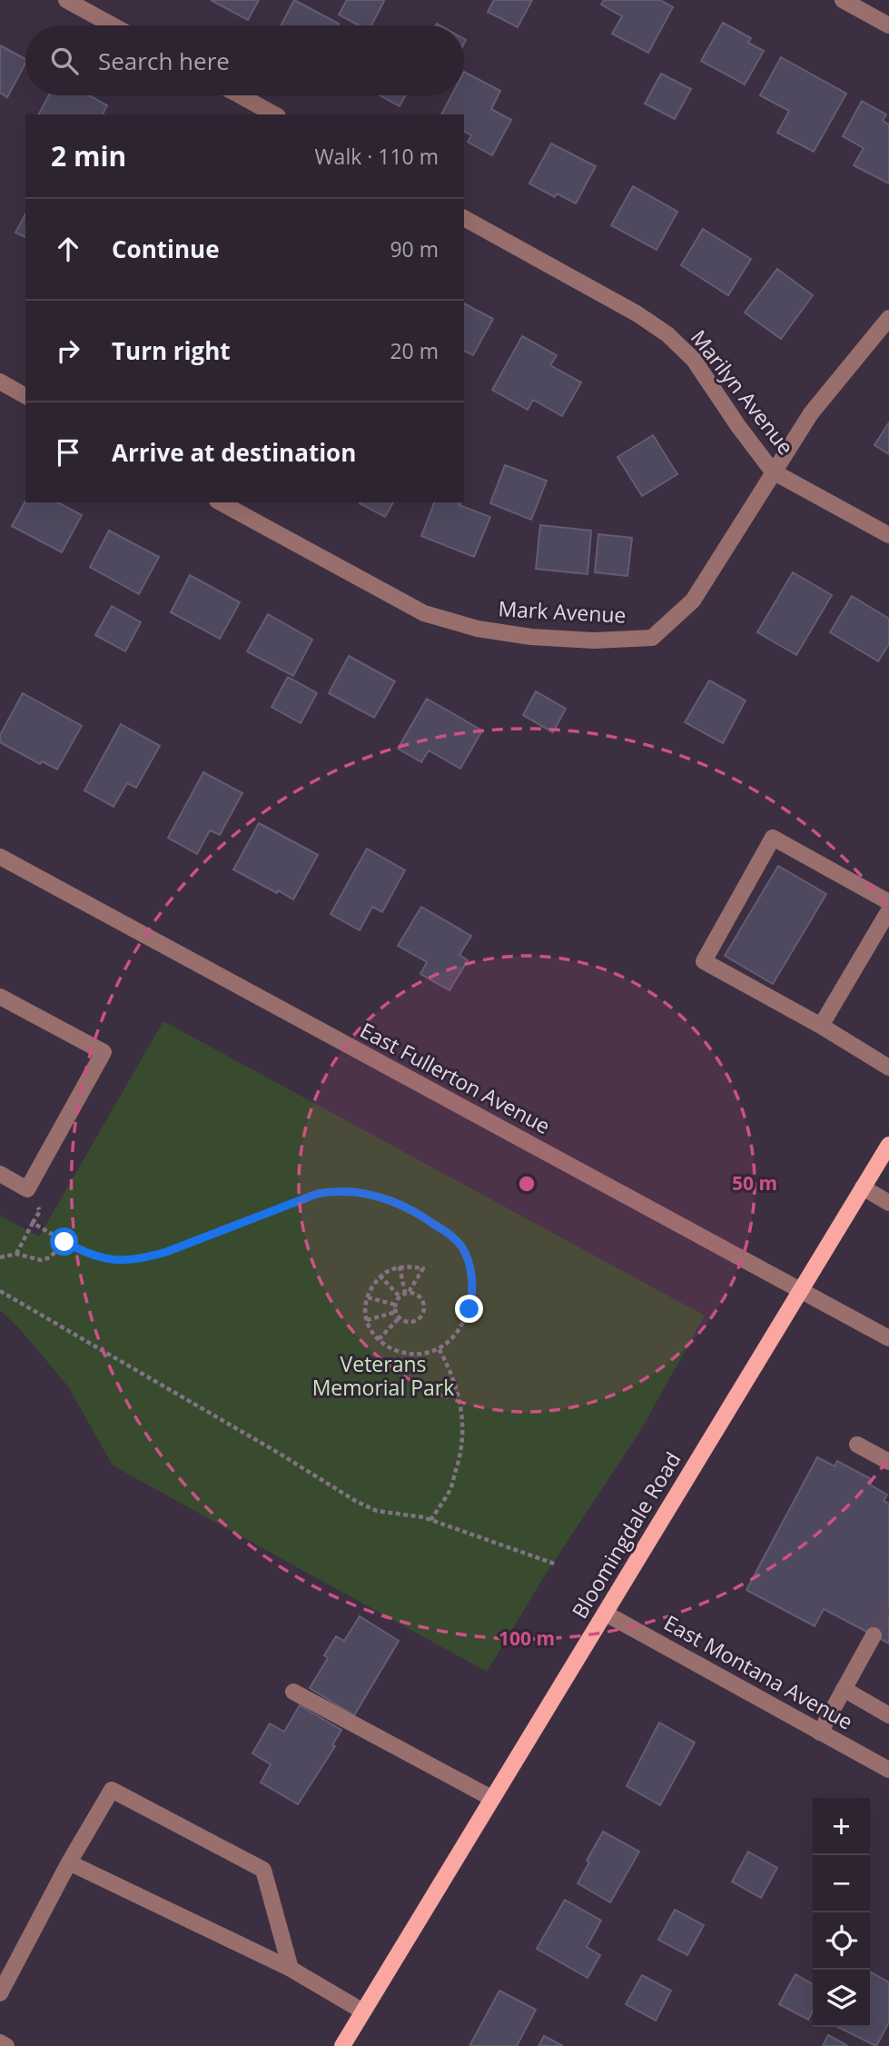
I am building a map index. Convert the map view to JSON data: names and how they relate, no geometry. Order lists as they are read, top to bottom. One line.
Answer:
{"streets":{"main road":["Bloomingdale Road"],"street":["Marilyn Avenue","Mark Avenue","East Fullerton Avenue","East Montana Avenue"]},"crossings":[["Marilyn Avenue","Mark Avenue"],["East Fullerton Avenue","Bloomingdale Road"],["Bloomingdale Road","East Montana Avenue"]],"parks":["Veterans Memorial Park"],"page":{"search":"Search here","heading":["2 min","Walk · 110 m"],"list":[["Continue","90 m"],["Turn right","20 m"],"Arrive at destination"],"map_buttons":["+","−"]},"rings":["50 m","100 m"]}
